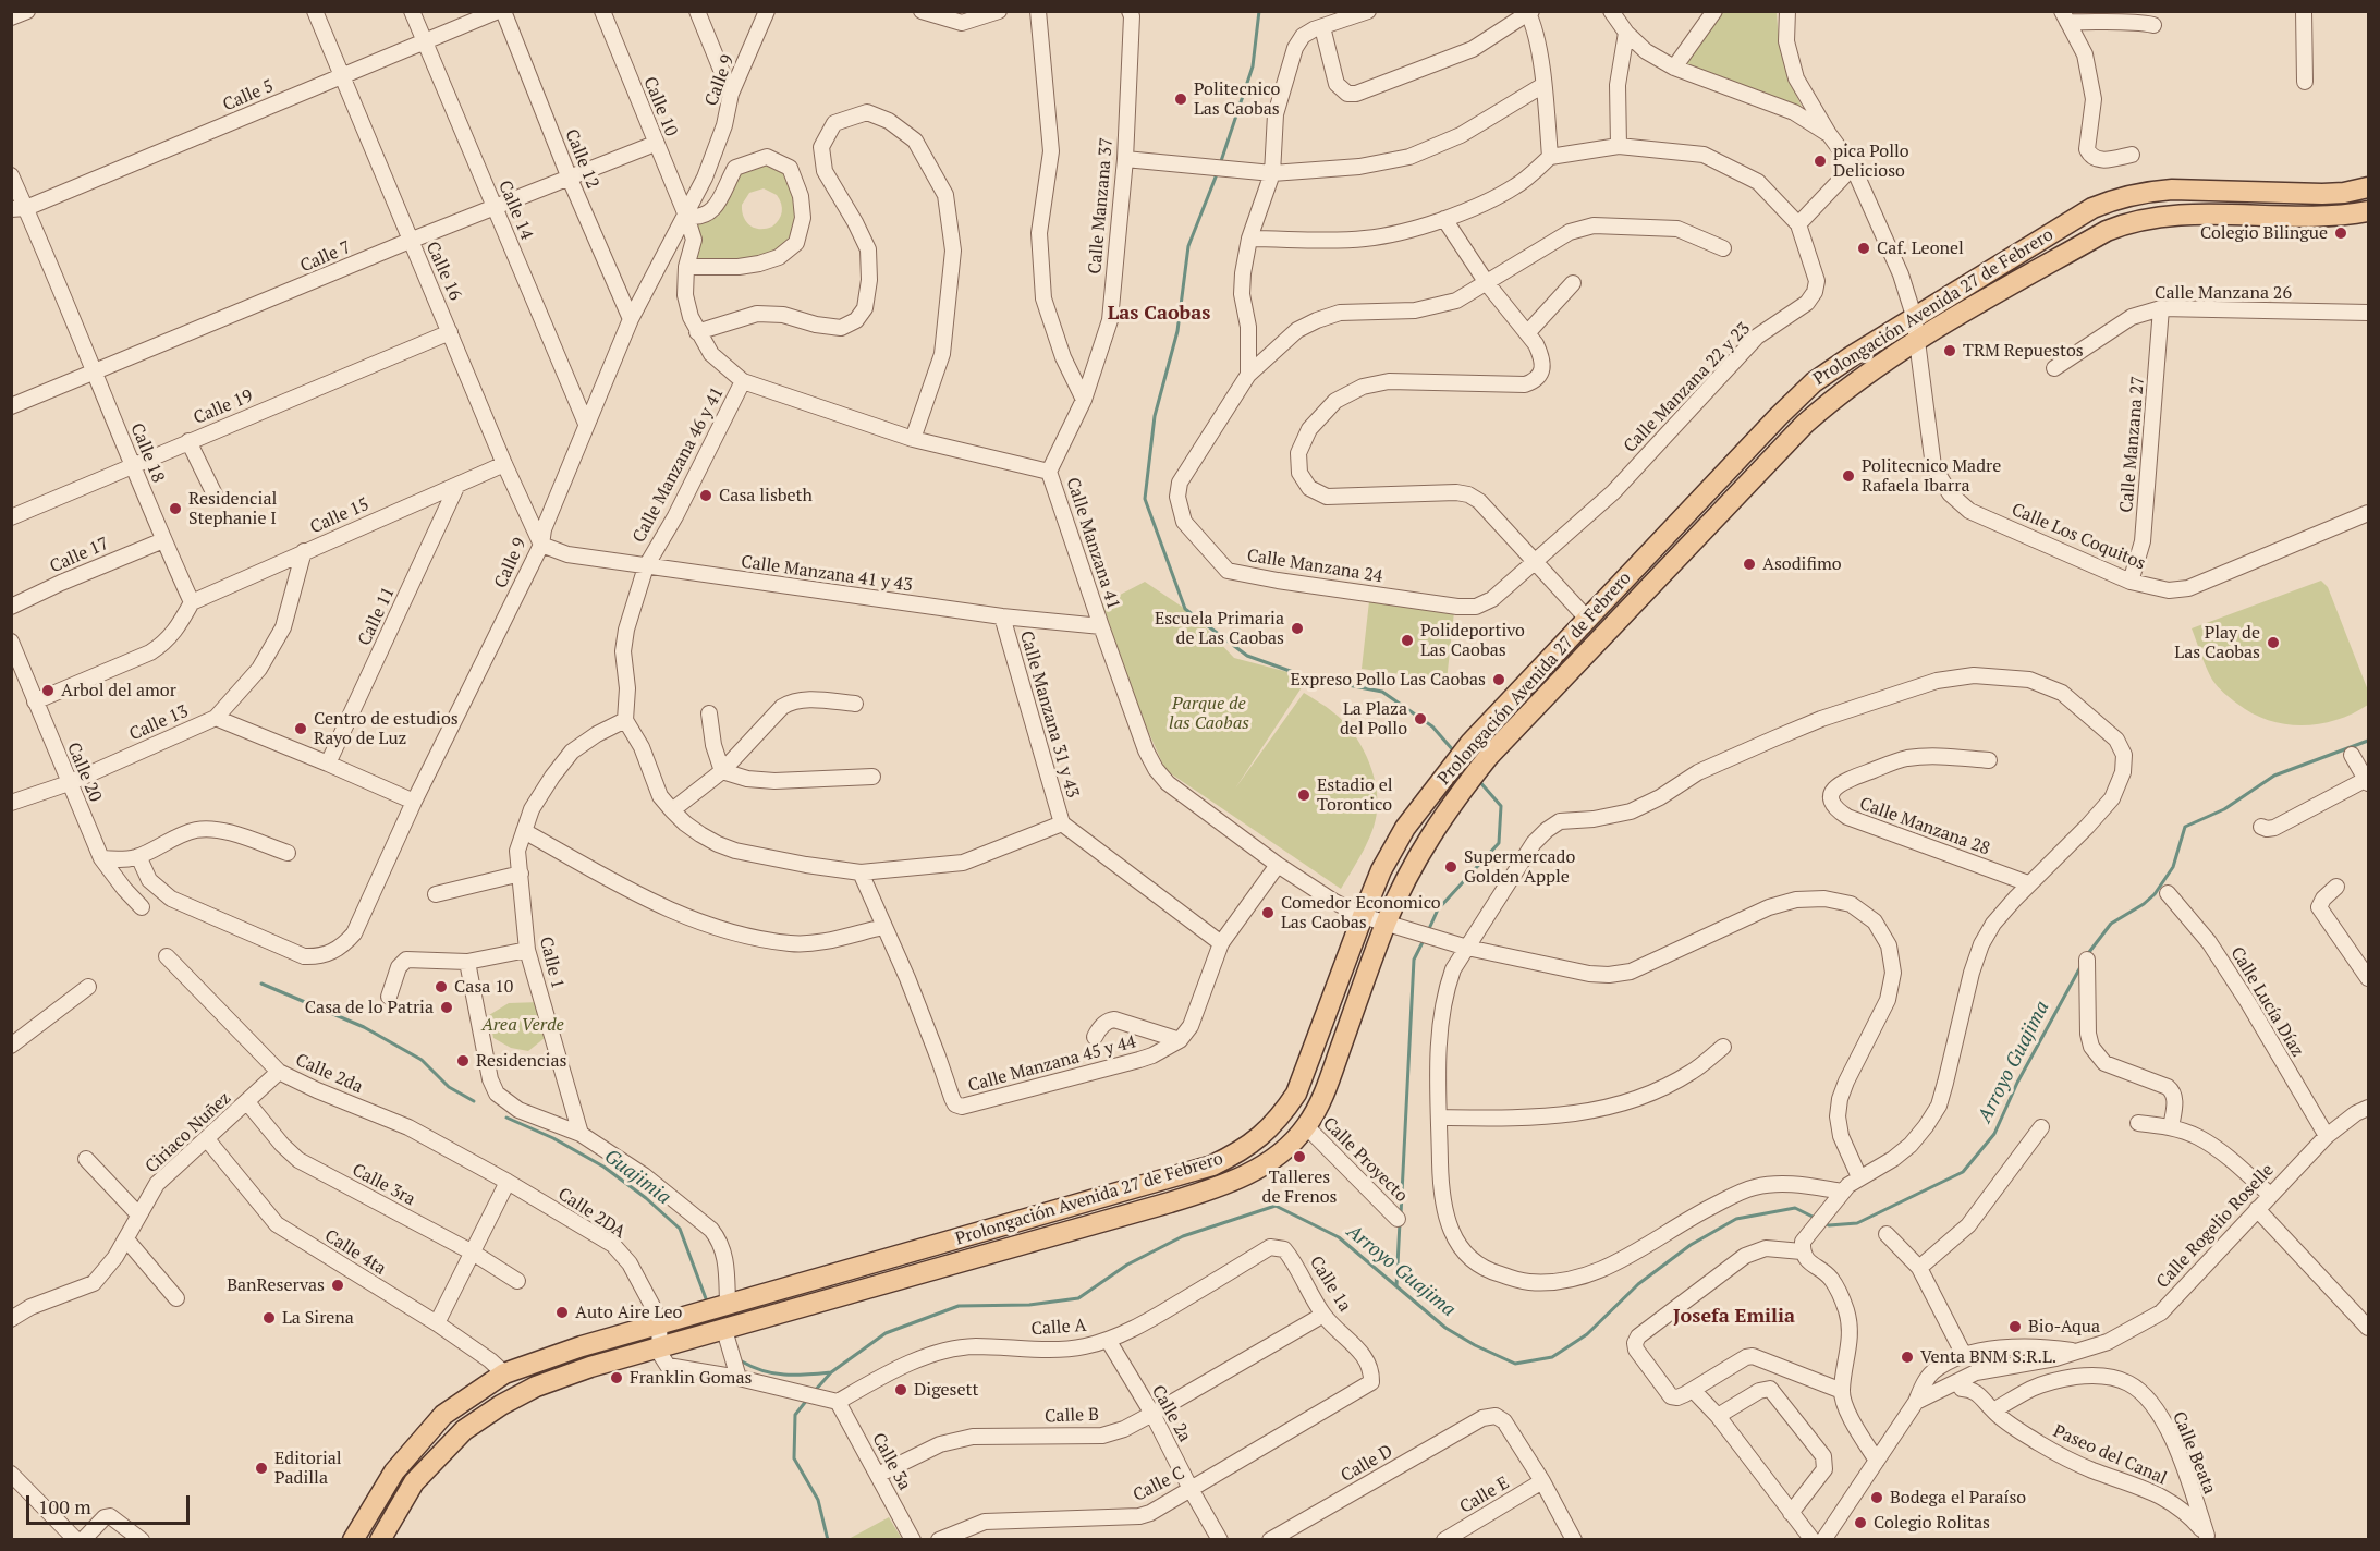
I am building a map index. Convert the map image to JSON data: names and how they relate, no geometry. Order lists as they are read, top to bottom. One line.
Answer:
{"streets":{"main road":["Prolongación Avenida 27 de Febrero"],"street":["Calle 9","Calle 5","Calle 10","Calle 12","Calle Manzana 37","Calle 14","Calle 7","Calle 16","Calle Manzana 26","Calle Manzana 22 y 23","Calle 19","Calle Manzana 27","Calle 18","Calle Manzana 46 y 41","Calle 15","Calle Los Coquitos","Calle Manzana 41","Calle 17","Calle Manzana 24","Calle Manzana 41 y 43","Calle 11","Calle Manzana 31 y 43","Calle 13","Calle 20","Calle Manzana 28","Calle 1","Calle Lucía Díaz","Calle Manzana 45 y 44","Calle 2da","Ciriaco Nuñez","Calle Proyecto","Calle 3ra","Calle 2DA","Calle Rogelio Roselle","Calle 4ta","Calle 1a","Calle A","Calle 2a","Calle B","Calle Beata","Paseo del Canal","Calle 3a","Calle D","Calle C","Calle E"]},"crossings":[["Calle 9","Calle 10"],["Calle 9","Calle 12"],["Calle 9","Calle 14"],["Calle 9","Calle 16"],["Calle 9","Calle Manzana 41 y 43"],["Calle 5","Calle 12"],["Calle 5","Calle 14"],["Calle 5","Calle 16"],["Calle 5","Calle 18"],["Calle 10","Calle 7"],["Calle 10","Calle Manzana 46 y 41"],["Calle 12","Calle 7"],["Calle Manzana 37","Calle Manzana 41"],["Calle 14","Calle 7"],["Calle 7","Calle 16"],["Calle 7","Calle 18"],["Calle 16","Calle 19"],["Calle 16","Calle 15"],["Calle 16","Calle Manzana 41 y 43"],["Calle Manzana 26","Calle Manzana 27"],["Prolongación Avenida 27 de Febrero","Calle Los Coquitos"],["Prolongación Avenida 27 de Febrero","Calle Manzana 41"],["Prolongación Avenida 27 de Febrero","Calle Proyecto"],["Prolongación Avenida 27 de Febrero","Calle 2DA"],["Prolongación Avenida 27 de Febrero","Calle 4ta"],["Calle Manzana 22 y 23","Calle Manzana 24"],["Calle 19","Calle 18"],["Calle Manzana 27","Calle Los Coquitos"],["Calle 18","Calle 15"],["Calle 18","Calle 17"],["Calle Manzana 46 y 41","Calle Manzana 41 y 43"],["Calle Manzana 46 y 41","Calle 1"],["Calle 15","Calle 11"],["Calle 15","Calle 13"],["Calle Manzana 41","Calle Manzana 41 y 43"],["Calle Manzana 41 y 43","Calle Manzana 31 y 43"],["Calle 13","Calle 20"],["Calle Lucía Díaz","Calle Rogelio Roselle"],["Calle 2da","Ciriaco Nuñez"],["Calle 2da","Calle 2DA"],["Ciriaco Nuñez","Calle 3ra"],["Ciriaco Nuñez","Calle 4ta"],["Calle Rogelio Roselle","Paseo del Canal"],["Calle 1a","Calle A"],["Calle 1a","Calle B"],["Calle 1a","Calle C"],["Calle A","Calle 2a"],["Calle A","Calle 3a"],["Calle 2a","Calle B"],["Calle 2a","Calle C"],["Calle B","Calle 3a"],["Calle Beata","Paseo del Canal"],["Calle D","Calle E"]],"districts":["Las Caobas","Josefa Emilia"],"water":["Arroyo Guajima","Guajimia"],"parks":["Parque de las Caobas","Area Verde"],"places":["Politecnico Las Caobas","pica Pollo Delicioso","Colegio Bilingue","Caf. Leonel","TRM Repuestos","Politecnico Madre Rafaela Ibarra","Casa lisbeth","Residencial Stephanie I","Asodifimo","Escuela Primaria de Las Caobas","Polideportivo Las Caobas","Play de Las Caobas","Expreso Pollo Las Caobas","Arbol del amor","La Plaza del Pollo","Centro de estudios Rayo de Luz","Estadio el Torontico","Supermercado Golden Apple","Comedor Economico Las Caobas","Casa 10","Casa de lo Patria","Residencias","Talleres de Frenos","BanReservas","Auto Aire Leo","La Sirena","Bio-Aqua","Venta BNM S.R.L.","Franklin Gomas","Digesett","Editorial Padilla","Bodega el Paraíso","Colegio Rolitas"],"scale_bar":"100 m"}
